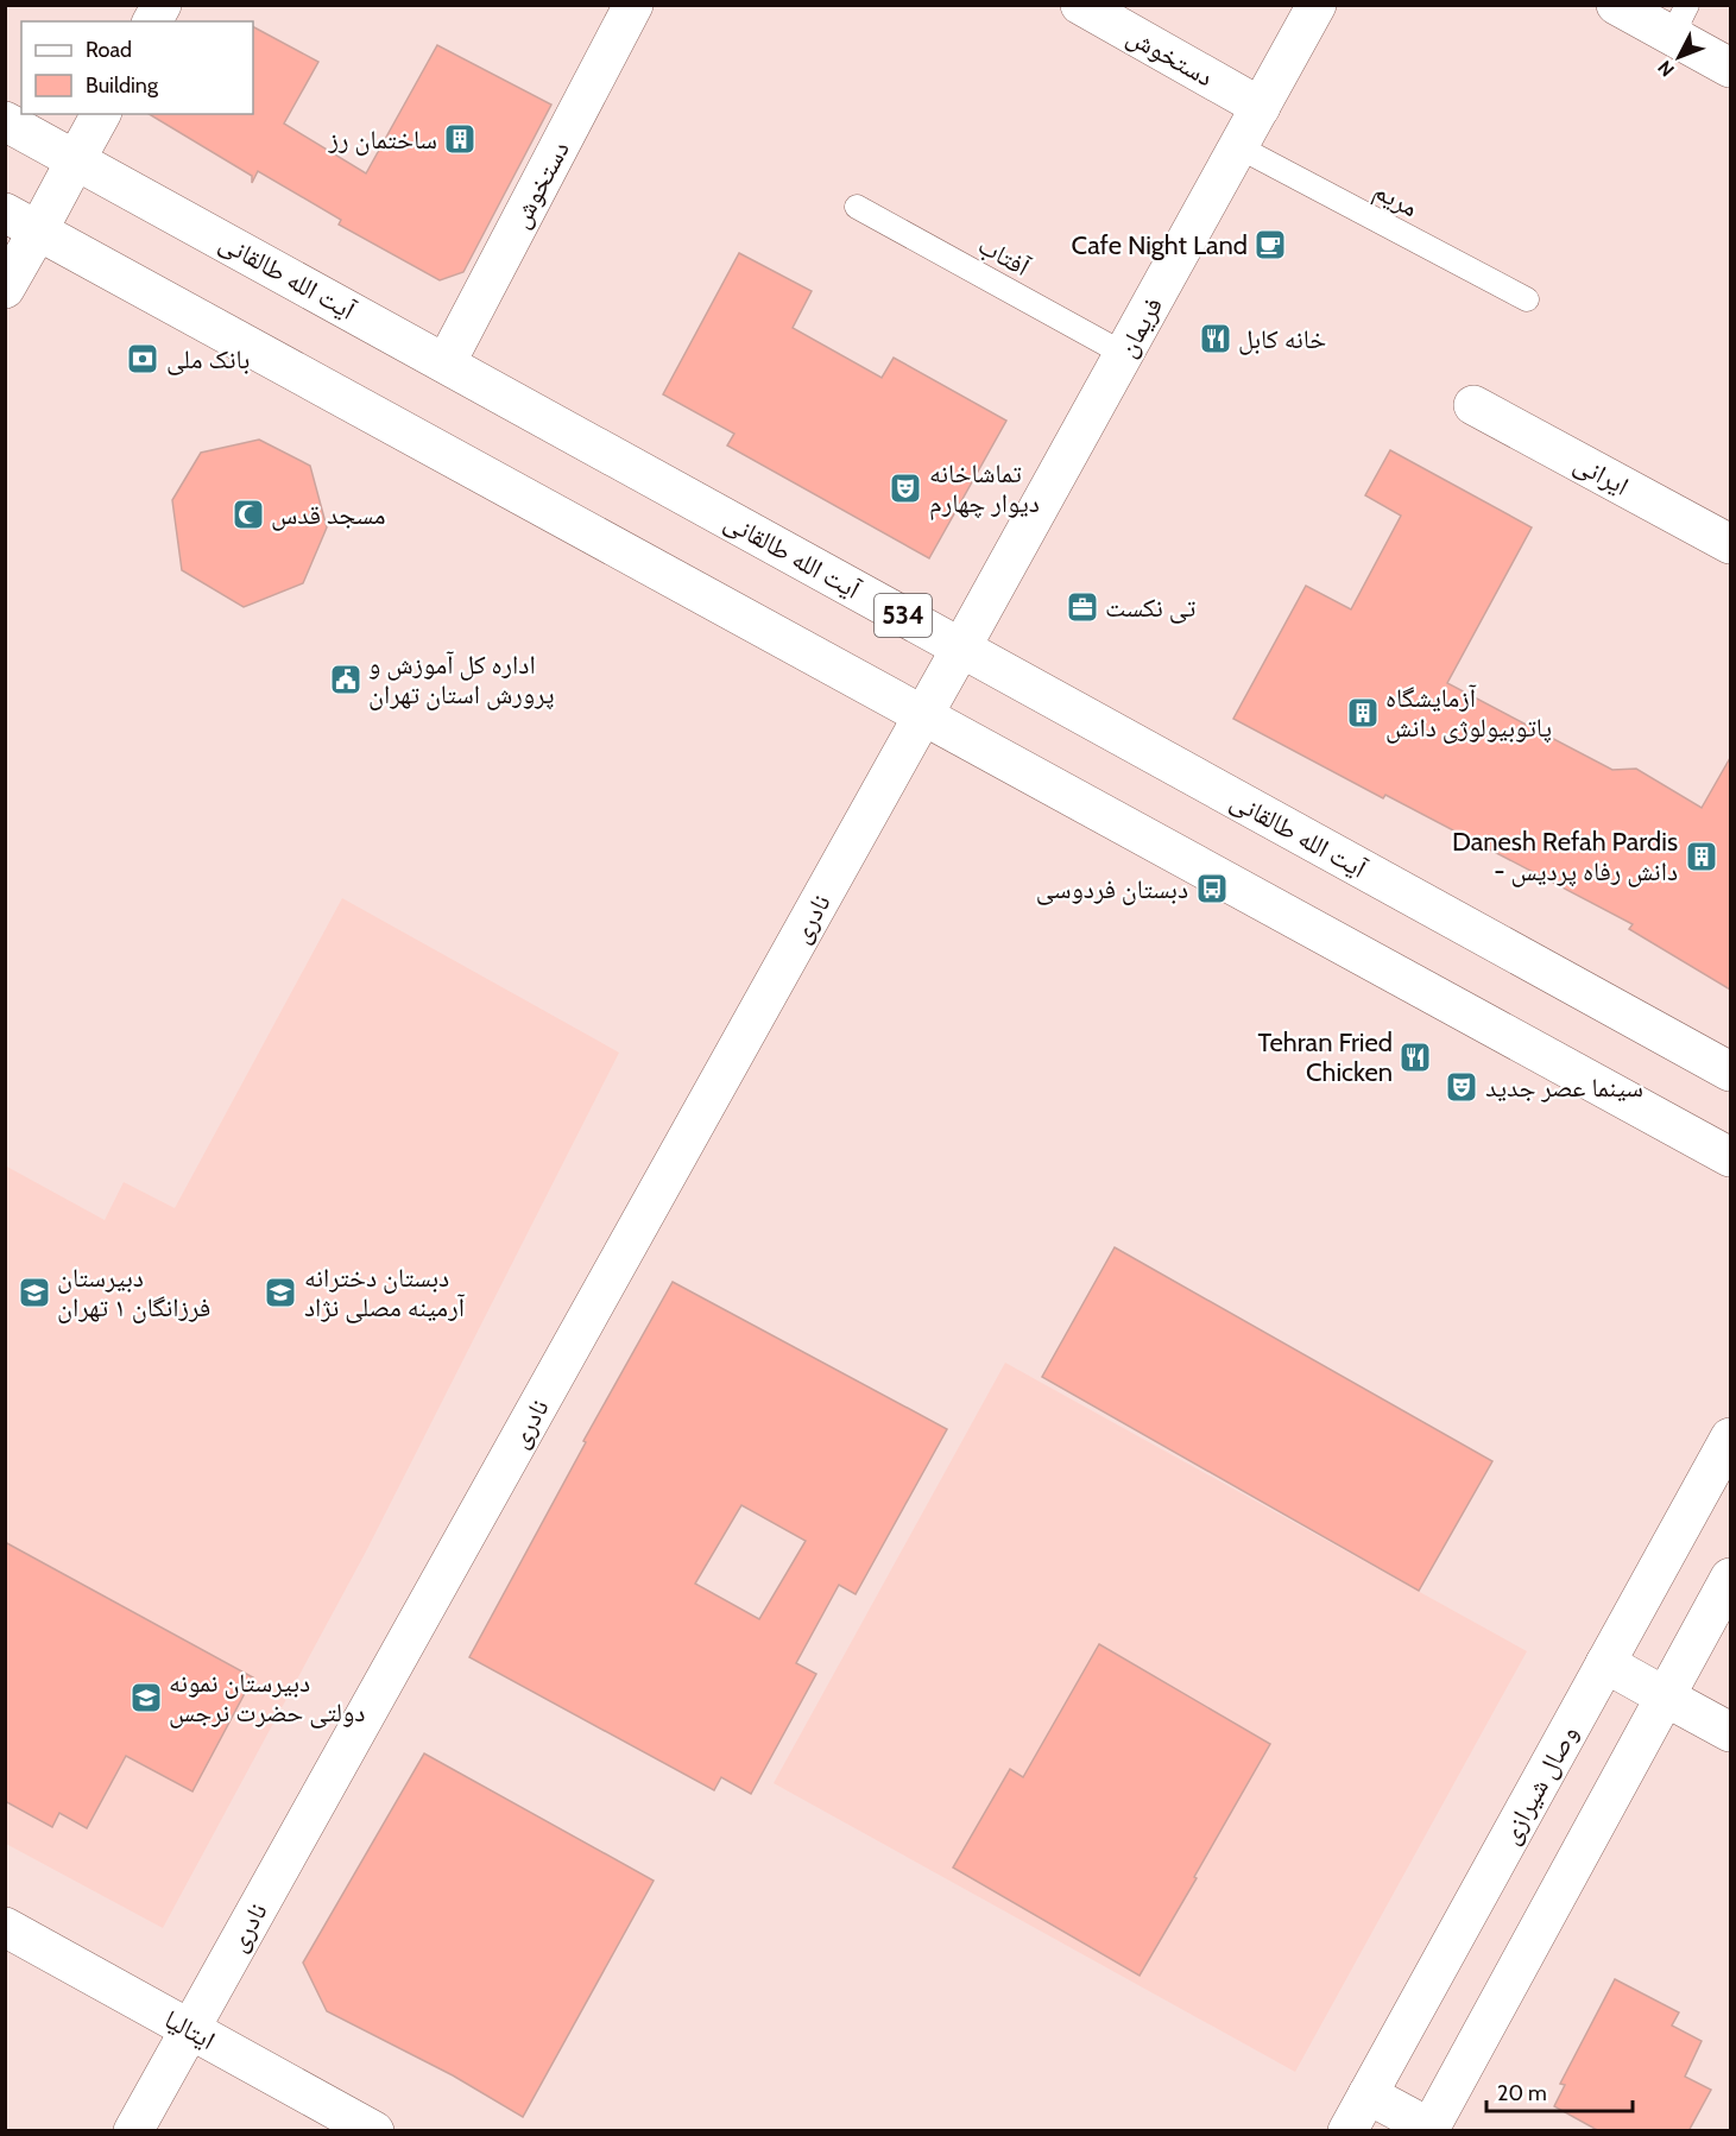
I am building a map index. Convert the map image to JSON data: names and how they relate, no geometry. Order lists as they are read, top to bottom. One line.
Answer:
{"streets":{"main road":["دستخوش","آیت الله طالقانی","فریمان","ایرانی","534","نادری","وصال شیرازی","ایتالیا"],"lane":["مریم","آفتاب"]},"crossings":[["دستخوش","آیت الله طالقانی"],["دستخوش","فریمان"],["مریم","فریمان"],["آفتاب","فریمان"],["آیت الله طالقانی","فریمان"],["فریمان","نادری"],["نادری","ایتالیا"]],"places":{"building":["ساختمان رز","آزمایشگاه پاتوبیولوژی دانش","Danesh Refah Pardis - دانش رفاه پردیس"],"cafe":["Cafe Night Land"],"restaurant":["خانه کابل","Tehran Fried Chicken"],"bank":["بانک ملی"],"theatre":["تماشاخانه دیوار چهارم","سینما عصر جدید"],"mosque":["مسجد قدس"],"office":["تی نکست"],"public building":["اداره کل آموزش و پرورش استان تهران"],"bus stop":["دبستان فردوسی"],"school or university":["دبیرستان فرزانگان ۱ تهران","دبستان دخترانه آرمینه مصلی نژاد","دبیرستان نمونه دولتی حضرت نرجس"]},"legend":["Road","Building"],"scale_bar":"20 m","north":"bottom left"}
